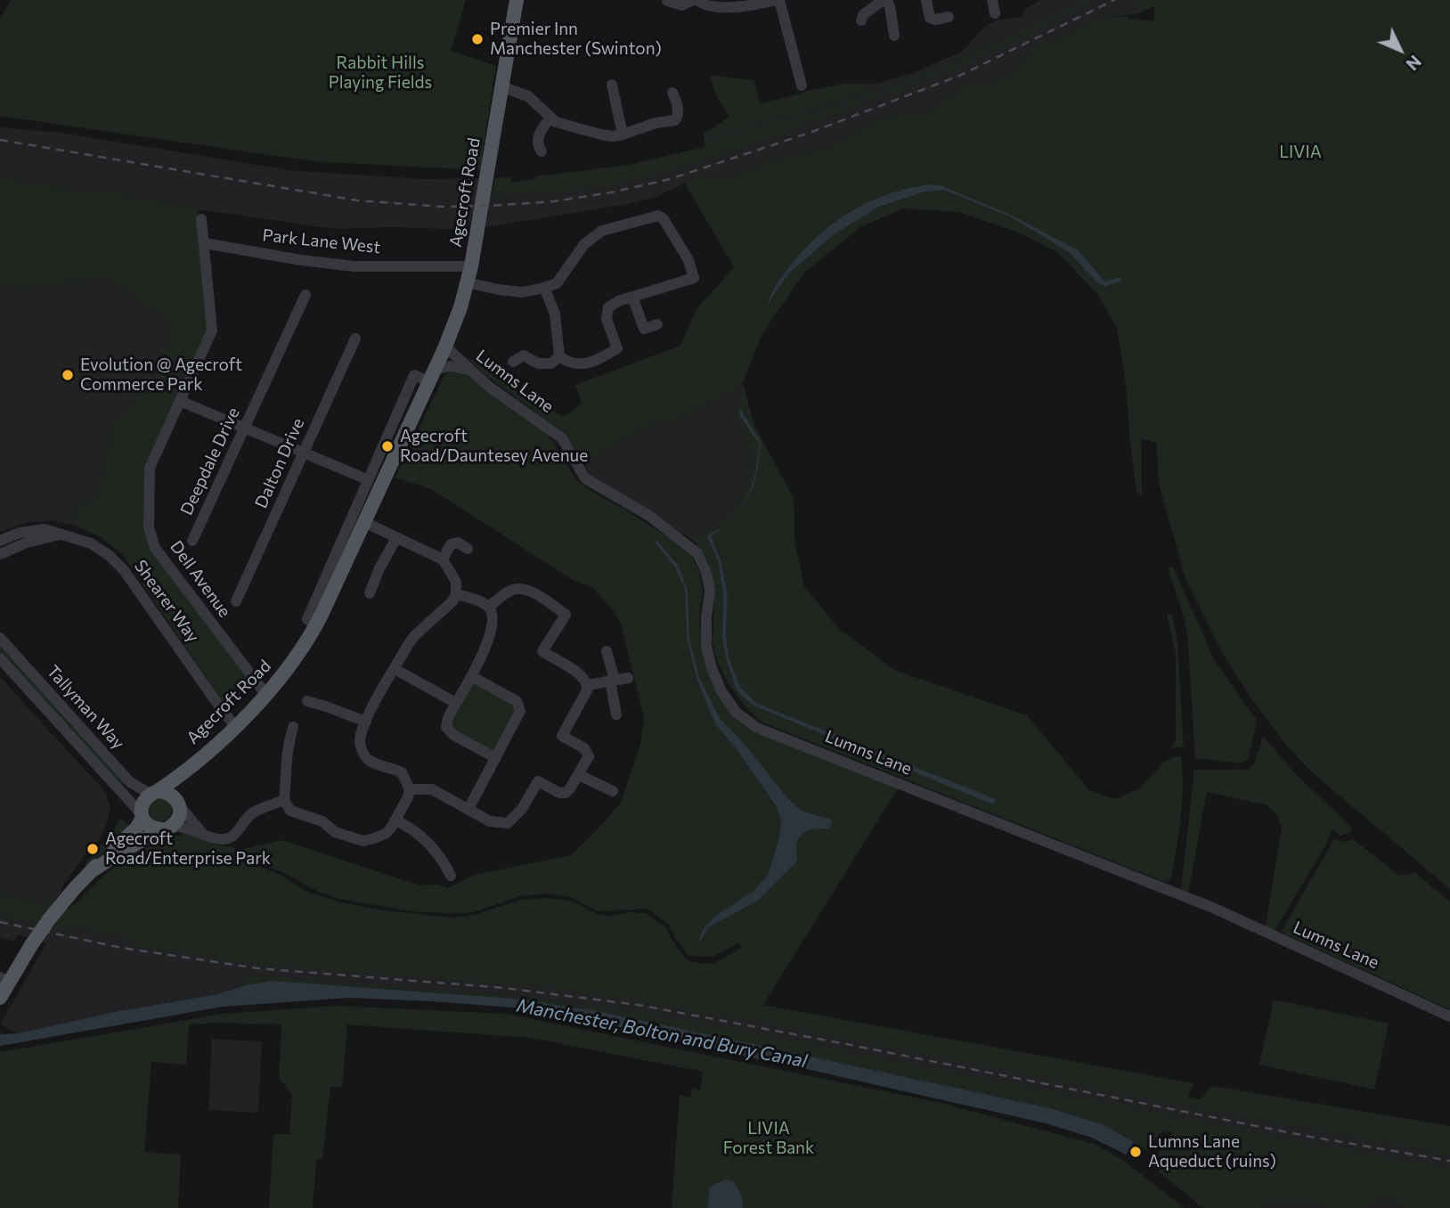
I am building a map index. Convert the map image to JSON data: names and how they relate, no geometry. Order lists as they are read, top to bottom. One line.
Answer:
{"streets":{"main road":["Agecroft Road"],"street":["Park Lane West","Lumns Lane","Deepdale Drive","Dalton Drive","Dell Avenue","Shearer Way","Tallyman Way"]},"crossings":[["Agecroft Road","Park Lane West"],["Agecroft Road","Lumns Lane"],["Agecroft Road","Dell Avenue"],["Agecroft Road","Shearer Way"],["Agecroft Road","Tallyman Way"],["Park Lane West","Dell Avenue"]],"water":["Manchester, Bolton and Bury Canal"],"parks":["Rabbit Hills Playing Fields","LIVIA","LIVIA Forest Bank"],"places":["Premier Inn Manchester (Swinton)","Evolution @ Agecroft Commerce Park","Agecroft Road/Dauntesey Avenue","Agecroft Road/Enterprise Park","Lumns Lane Aqueduct (ruins)"],"north":"bottom right"}
